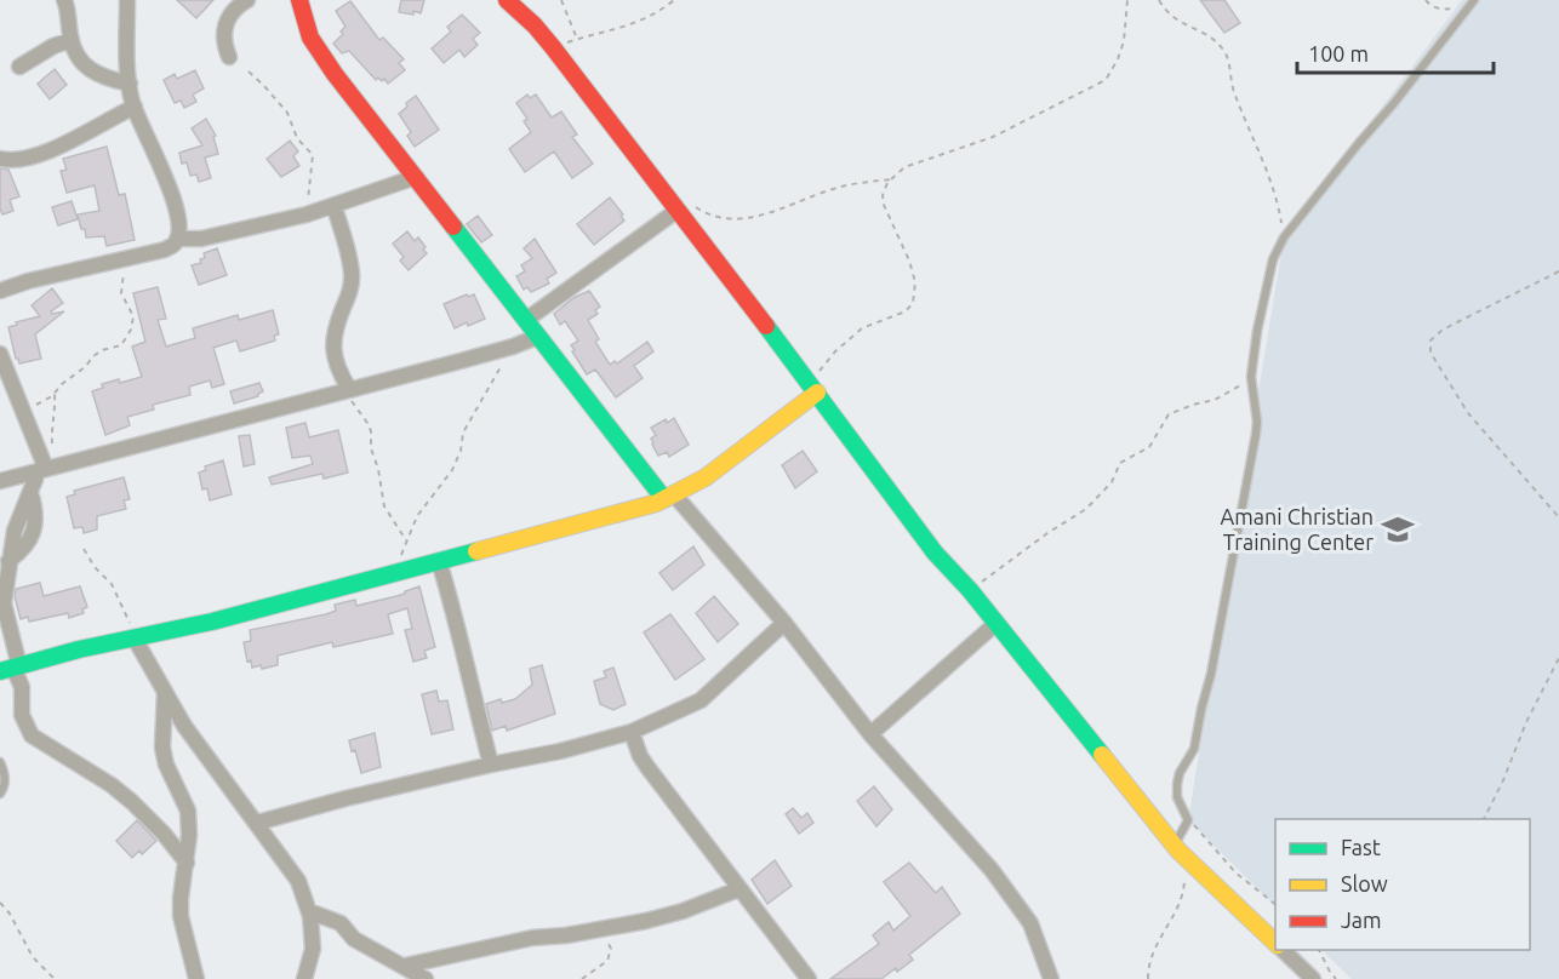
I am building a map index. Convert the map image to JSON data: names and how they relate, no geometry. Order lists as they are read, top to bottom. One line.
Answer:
{"places":{"school or university":["Amani Christian Training Center"]},"legend":["Fast","Slow","Jam"],"scale_bar":"100 m"}
